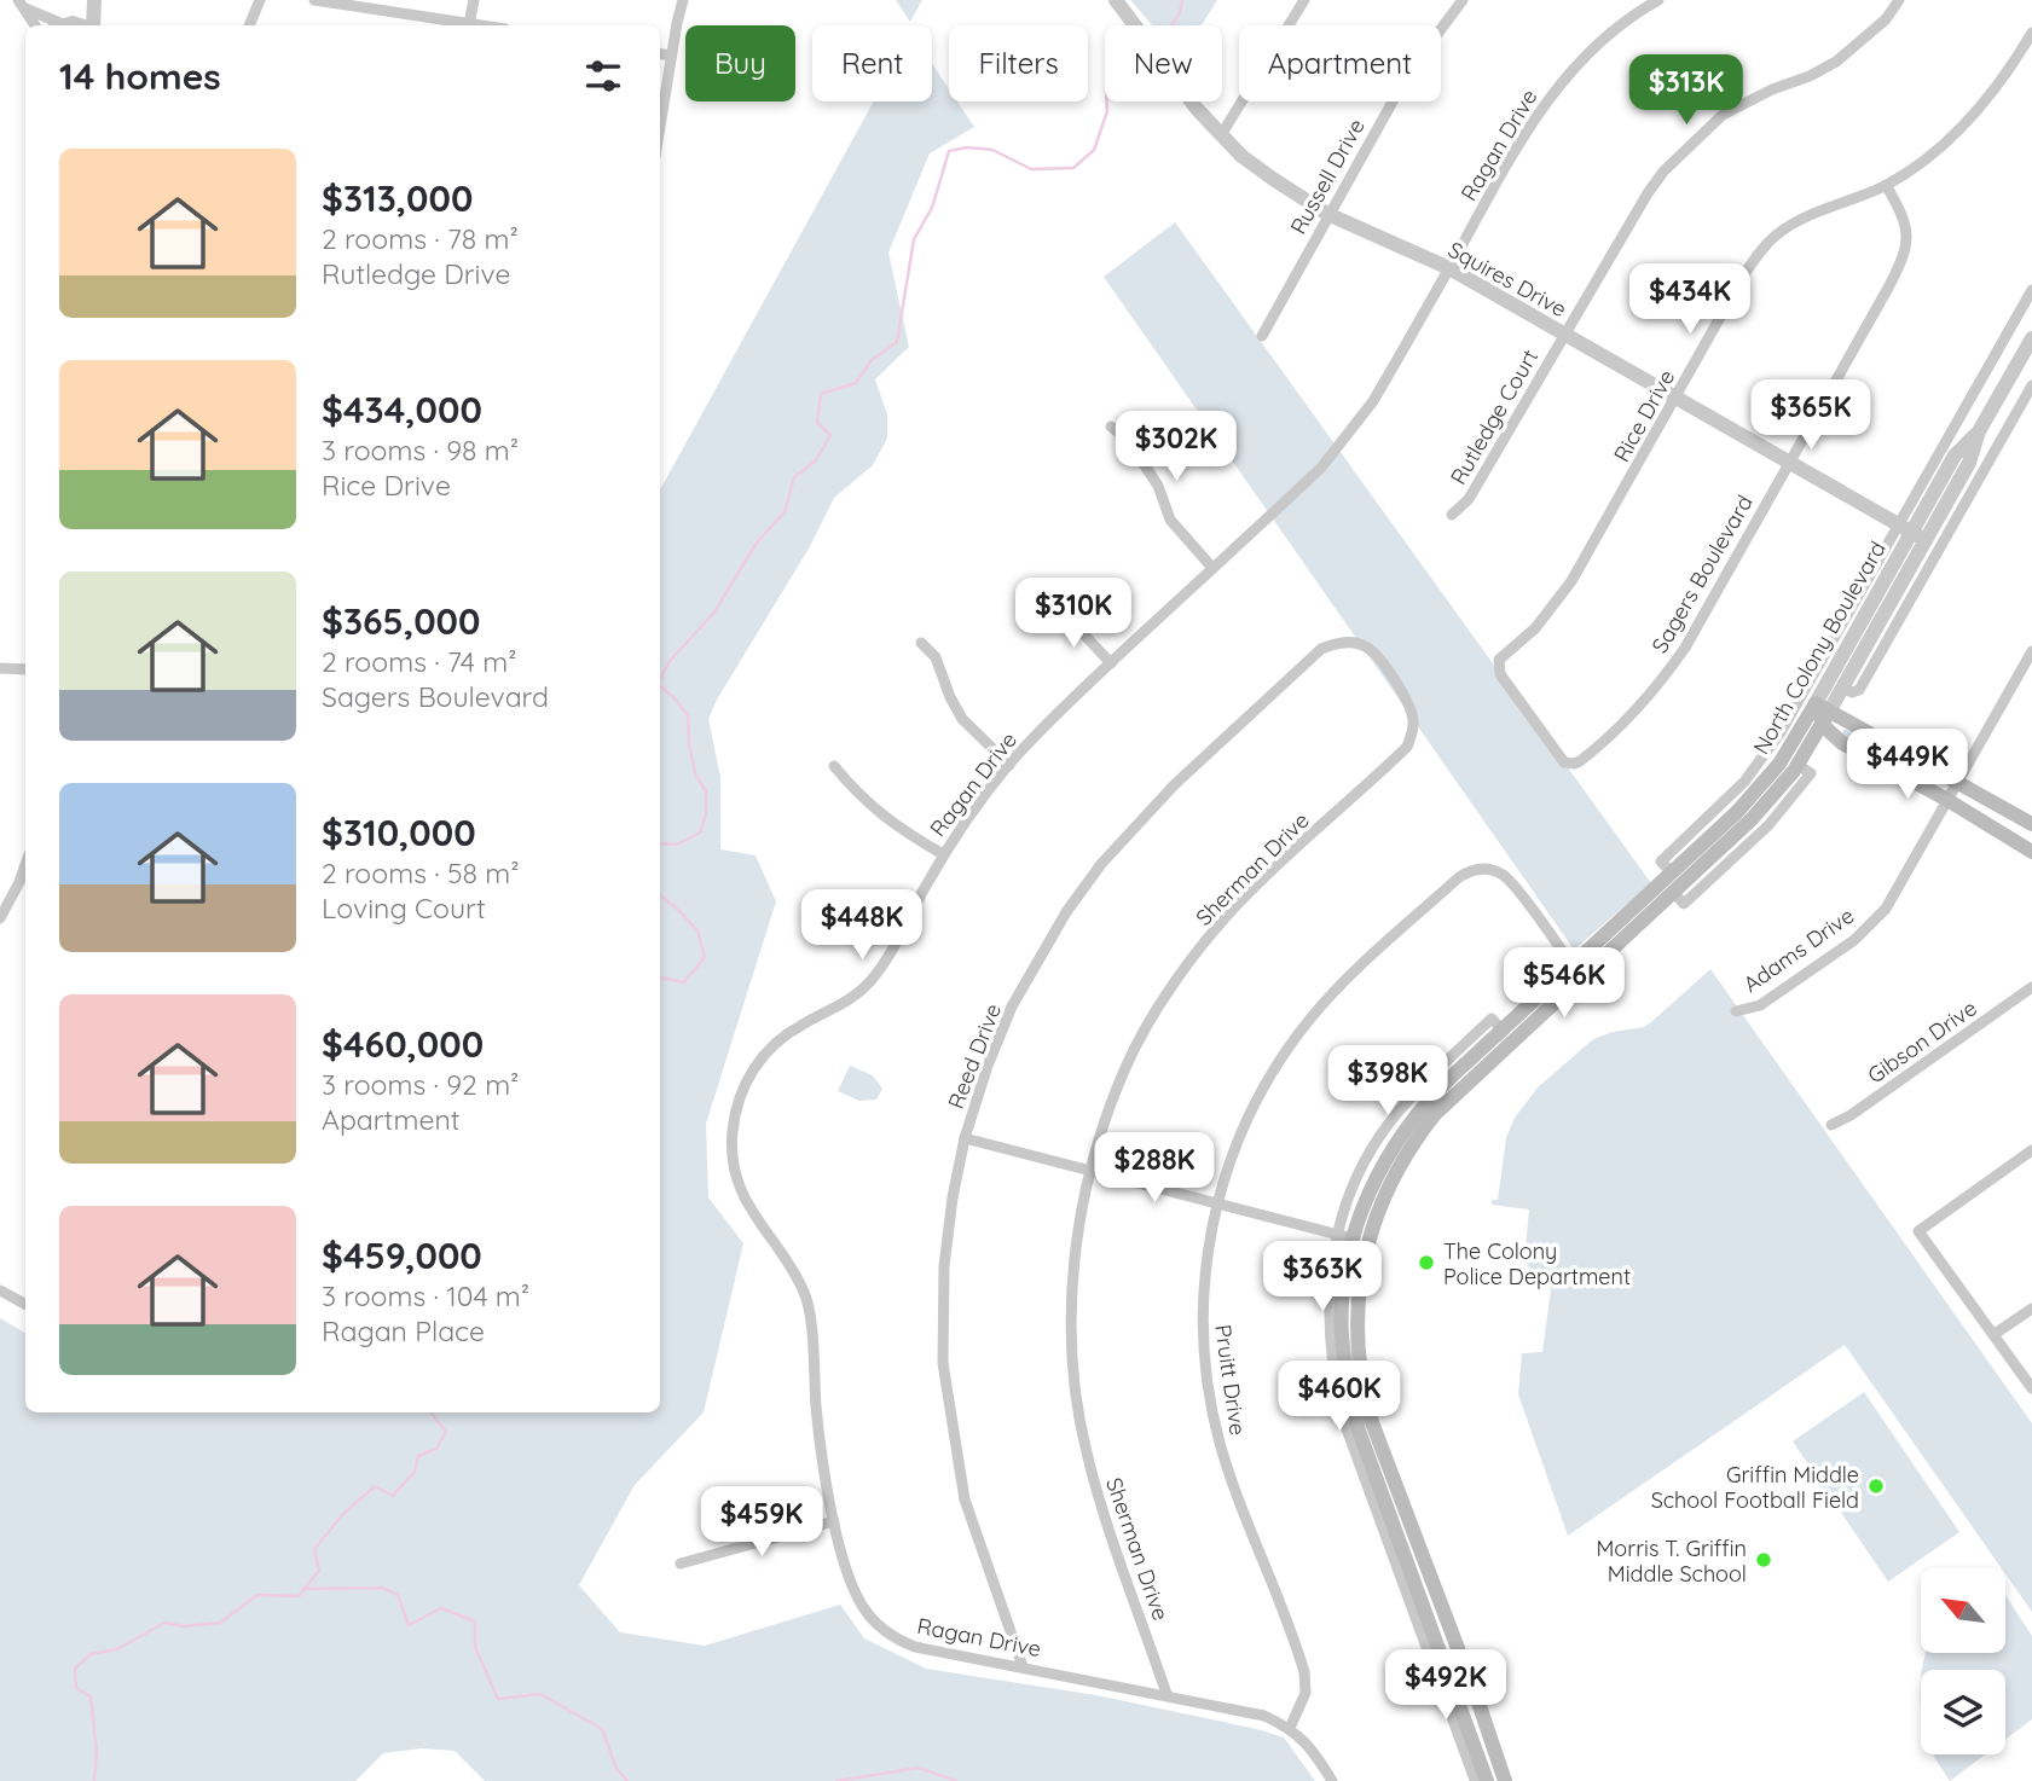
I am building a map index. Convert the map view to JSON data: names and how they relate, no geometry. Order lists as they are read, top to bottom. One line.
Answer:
{"streets":{"main road":["North Colony Boulevard"],"street":["Ragan Drive","Russell Drive","Squires Drive","Rice Drive","Rutledge Court","Sagers Boulevard","Sherman Drive","Adams Drive","Gibson Drive","Reed Drive","Pruitt Drive"]},"crossings":[["Ragan Drive","Squires Drive"],["Ragan Drive","Sherman Drive"],["Ragan Drive","Reed Drive"],["Ragan Drive","Pruitt Drive"],["Russell Drive","Squires Drive"],["Squires Drive","Rice Drive"],["Squires Drive","Rutledge Court"],["Squires Drive","Sagers Boulevard"],["Squires Drive","North Colony Boulevard"],["Rice Drive","Sagers Boulevard"],["North Colony Boulevard","Pruitt Drive"],["Sherman Drive","Reed Drive"]],"places":["The Colony Police Department","Griffin Middle School Football Field","Morris T. Griffin Middle School"],"north":"top left","page":{"chip":["Buy","Rent","Filters","New","Apartment"],"heading":"14 homes","price":["$313K","$434K","$365K","$302K","$310K","$449K","$448K","$546K","$398K","$288K","$363K","$460K","$459K","$492K"],"list":[{"name":"$313,000","note":"2 rooms · 78 m² · Rutledge Drive"},{"name":"$434,000","note":"3 rooms · 98 m² · Rice Drive"},{"name":"$365,000","note":"2 rooms · 74 m² · Sagers Boulevard"},{"name":"$310,000","note":"2 rooms · 58 m² · Loving Court"},{"name":"$460,000","note":"3 rooms · 92 m² · Apartment"},{"name":"$459,000","note":"3 rooms · 104 m² · Ragan Place"}]}}
